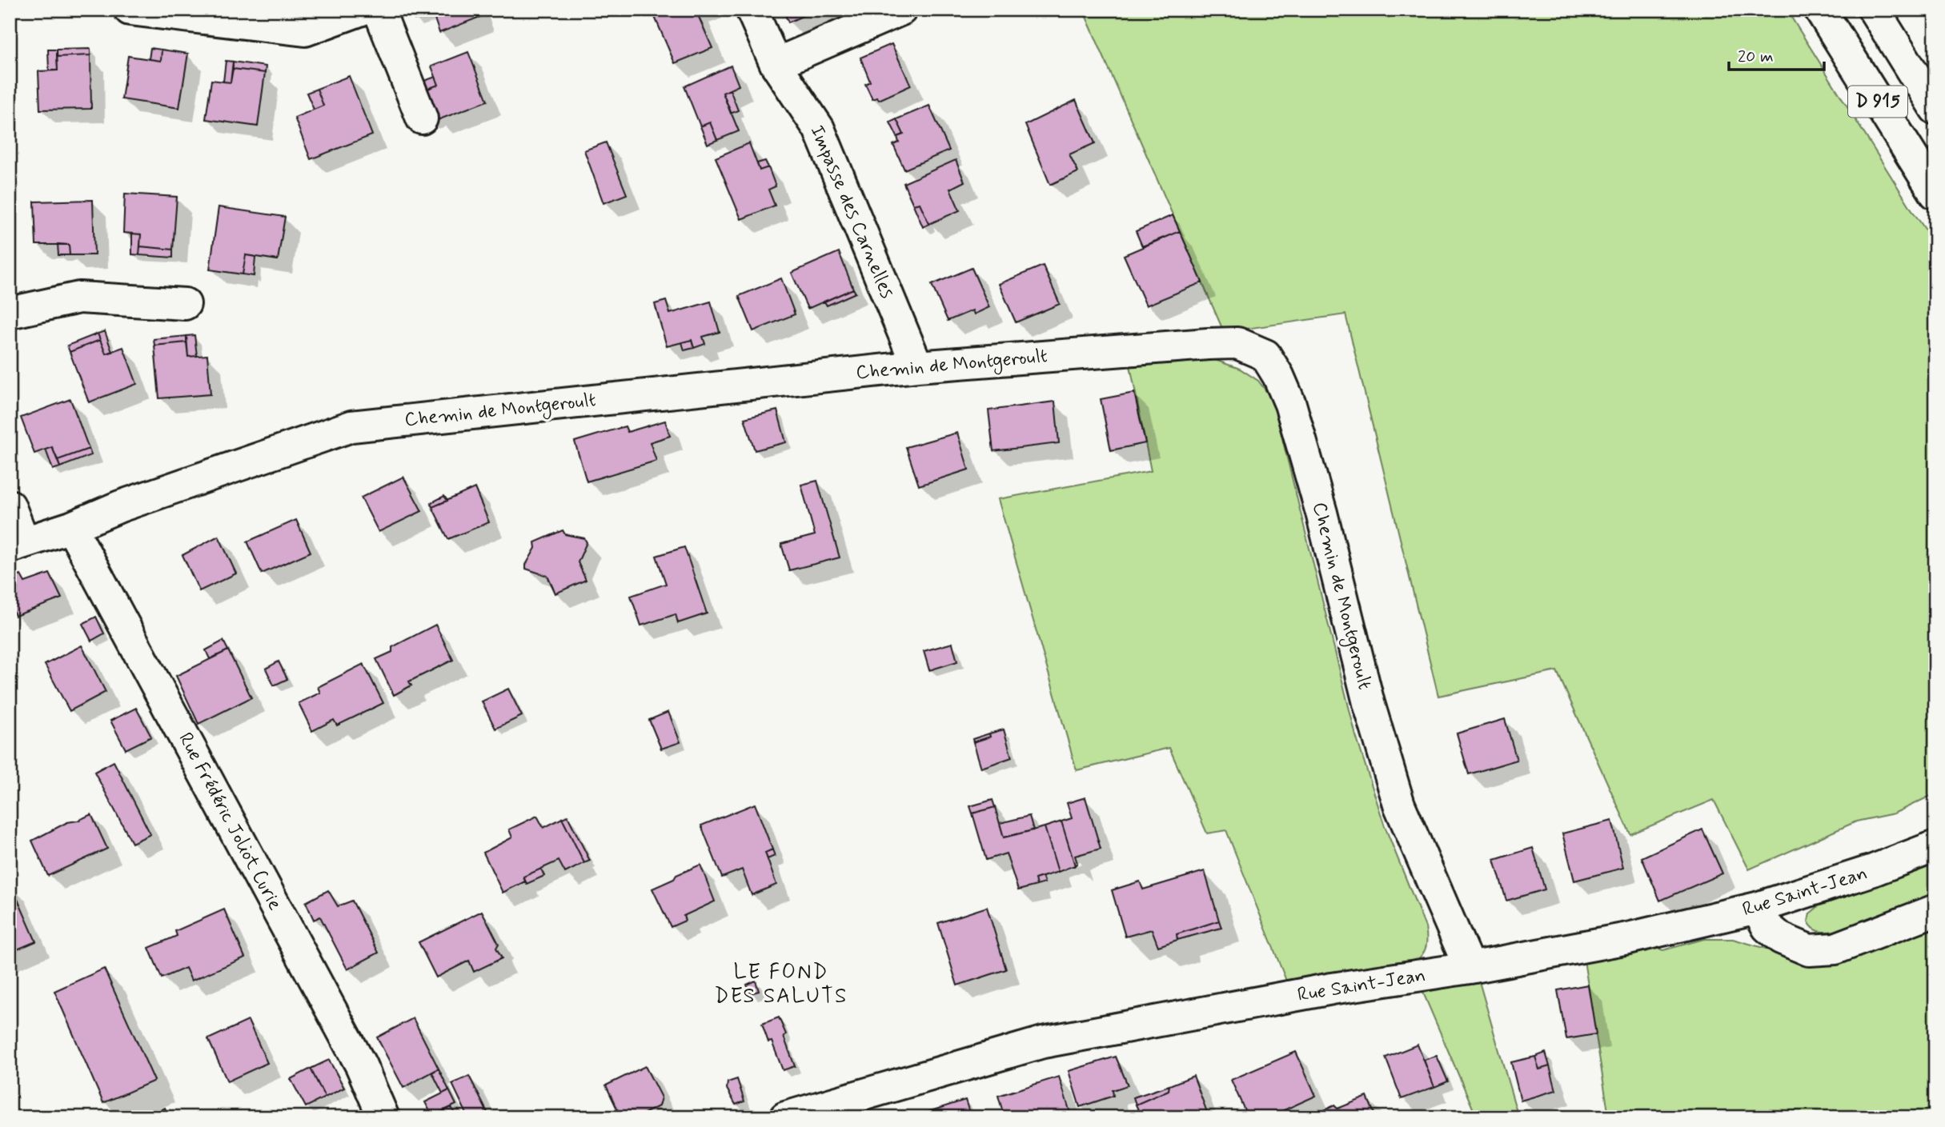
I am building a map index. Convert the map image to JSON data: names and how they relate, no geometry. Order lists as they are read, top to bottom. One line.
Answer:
{"streets":{"street":["D 915","Impasse des Carnelles","Chemin de Montgeroult","Rue Frédéric Joliot Curie","Rue Saint-Jean"]},"crossings":[["Impasse des Carnelles","Chemin de Montgeroult"],["Chemin de Montgeroult","Rue Frédéric Joliot Curie"],["Chemin de Montgeroult","Rue Saint-Jean"]],"districts":["LE FOND DES SALUTS"],"scale_bar":"20 m"}
